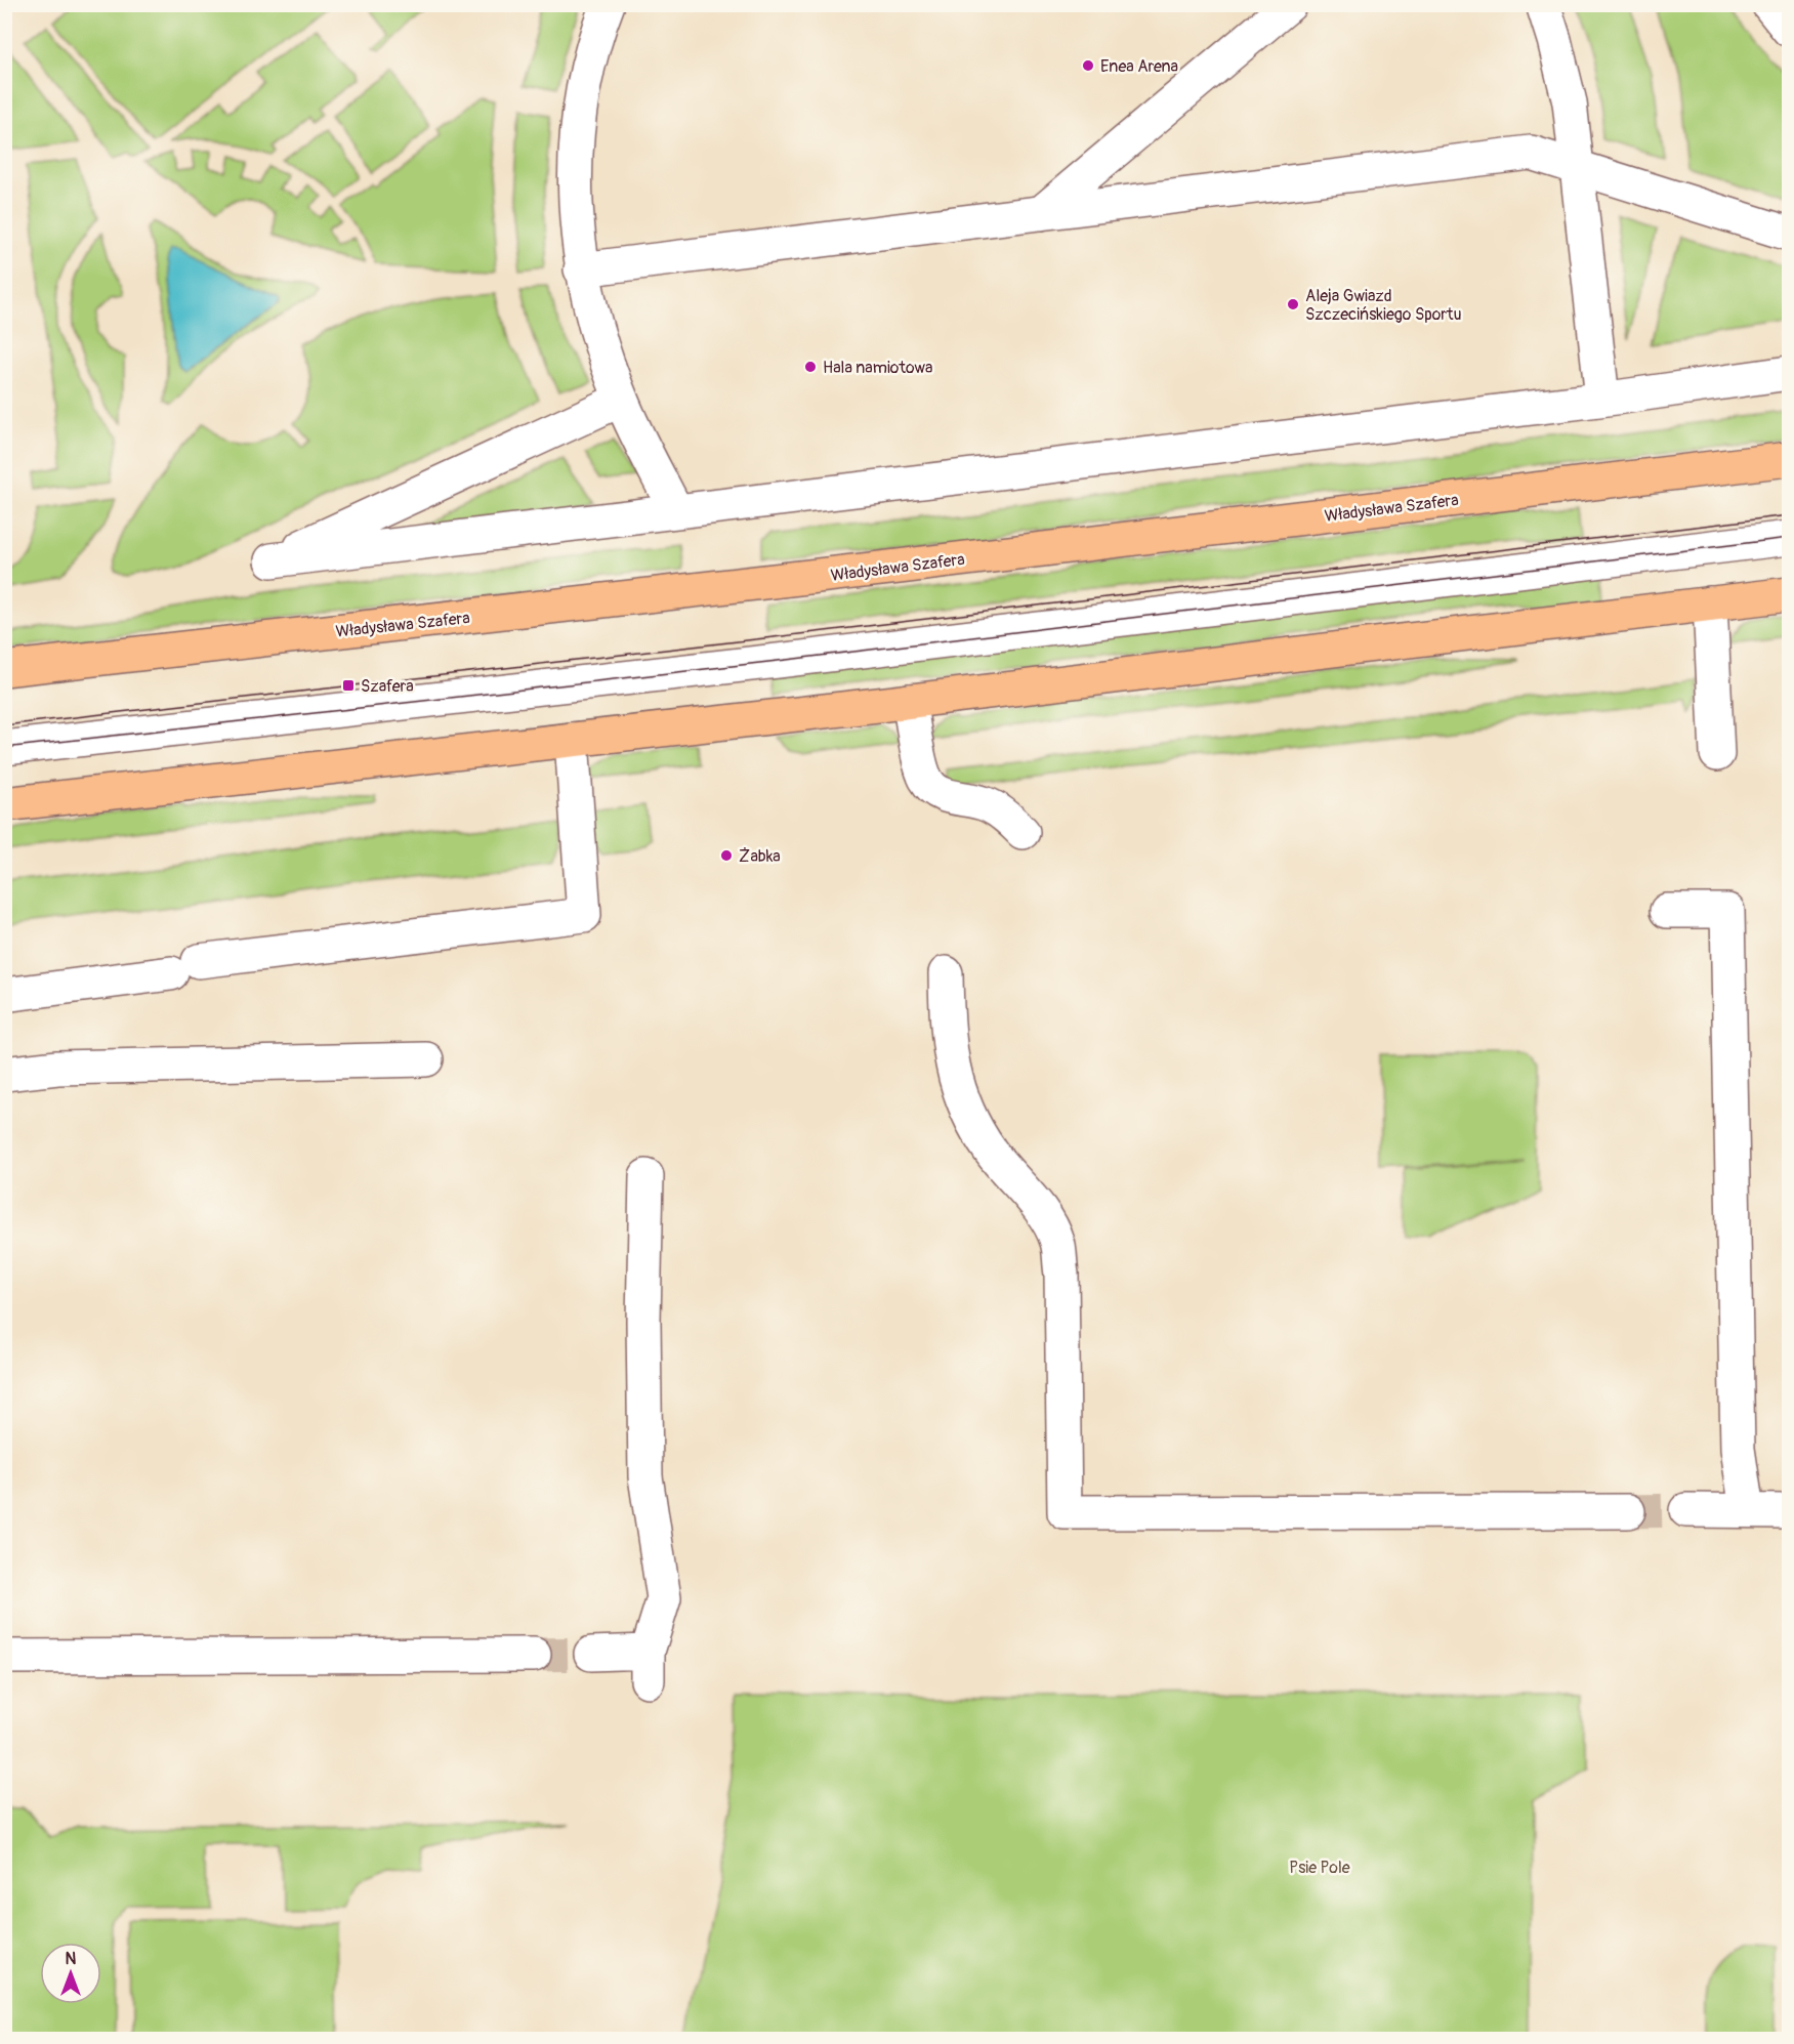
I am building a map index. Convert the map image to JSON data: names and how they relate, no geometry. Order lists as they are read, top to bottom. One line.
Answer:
{"streets":{"main road":["Władysława Szafera"]},"parks":["Psie Pole"],"places":{"other":["Enea Arena","Aleja Gwiazd Szczecińskiego Sportu","Hala namiotowa","Żabka"],"transit":["Szafera"]},"north":"top"}
